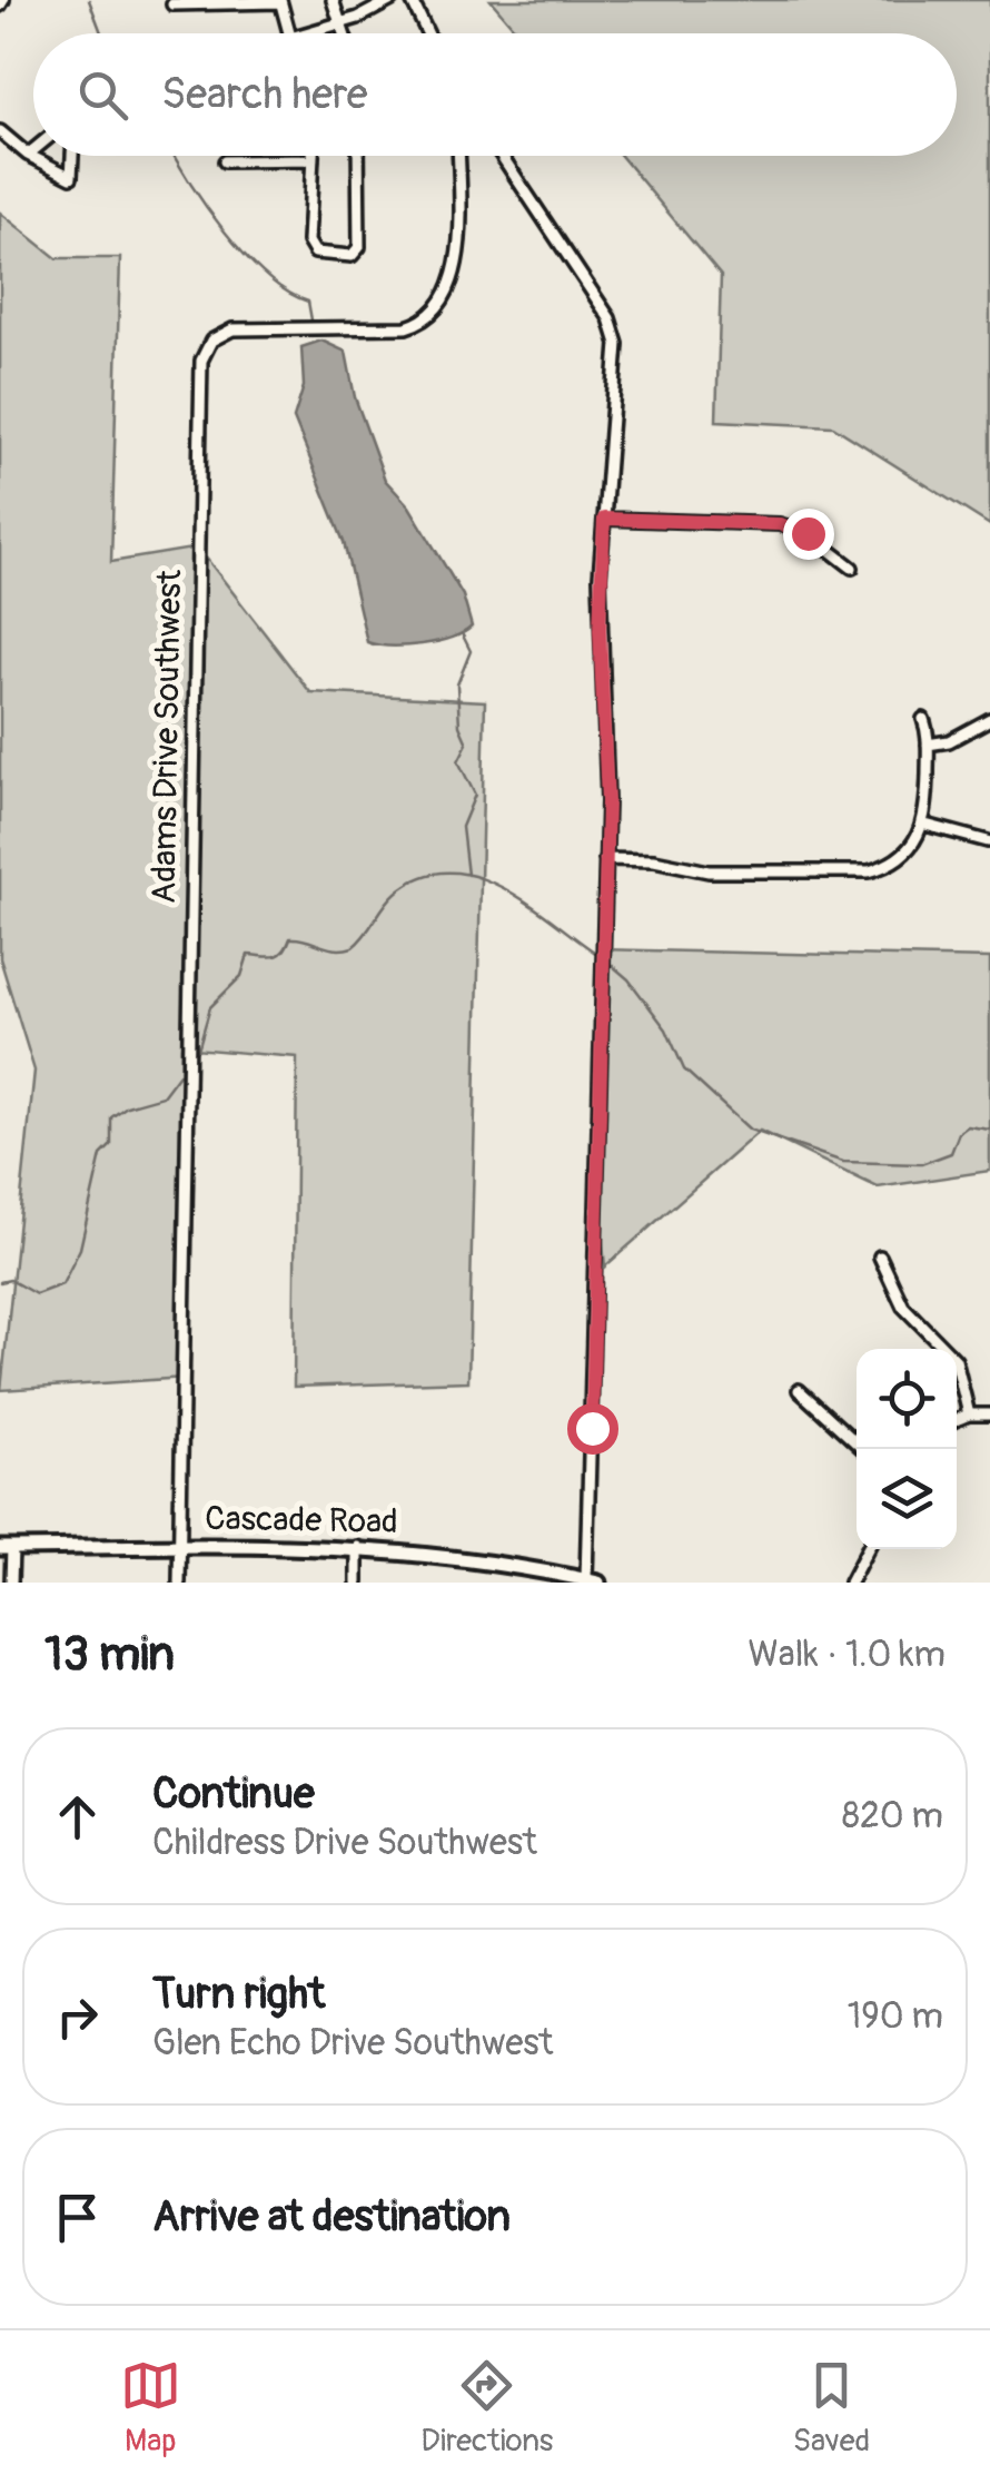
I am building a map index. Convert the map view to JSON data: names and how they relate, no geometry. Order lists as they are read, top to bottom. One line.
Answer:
{"streets":{"main road":["Cascade Road"],"street":["Adams Drive Southwest"]},"crossings":[["Adams Drive Southwest","Cascade Road"]],"page":{"search":"Search here","heading":["13 min","Walk · 1.0 km"],"list":[["Continue","Childress Drive Southwest","820 m"],["Turn right","Glen Echo Drive Southwest","190 m"],"Arrive at destination"],"nav":["Map","Directions","Saved"]}}
